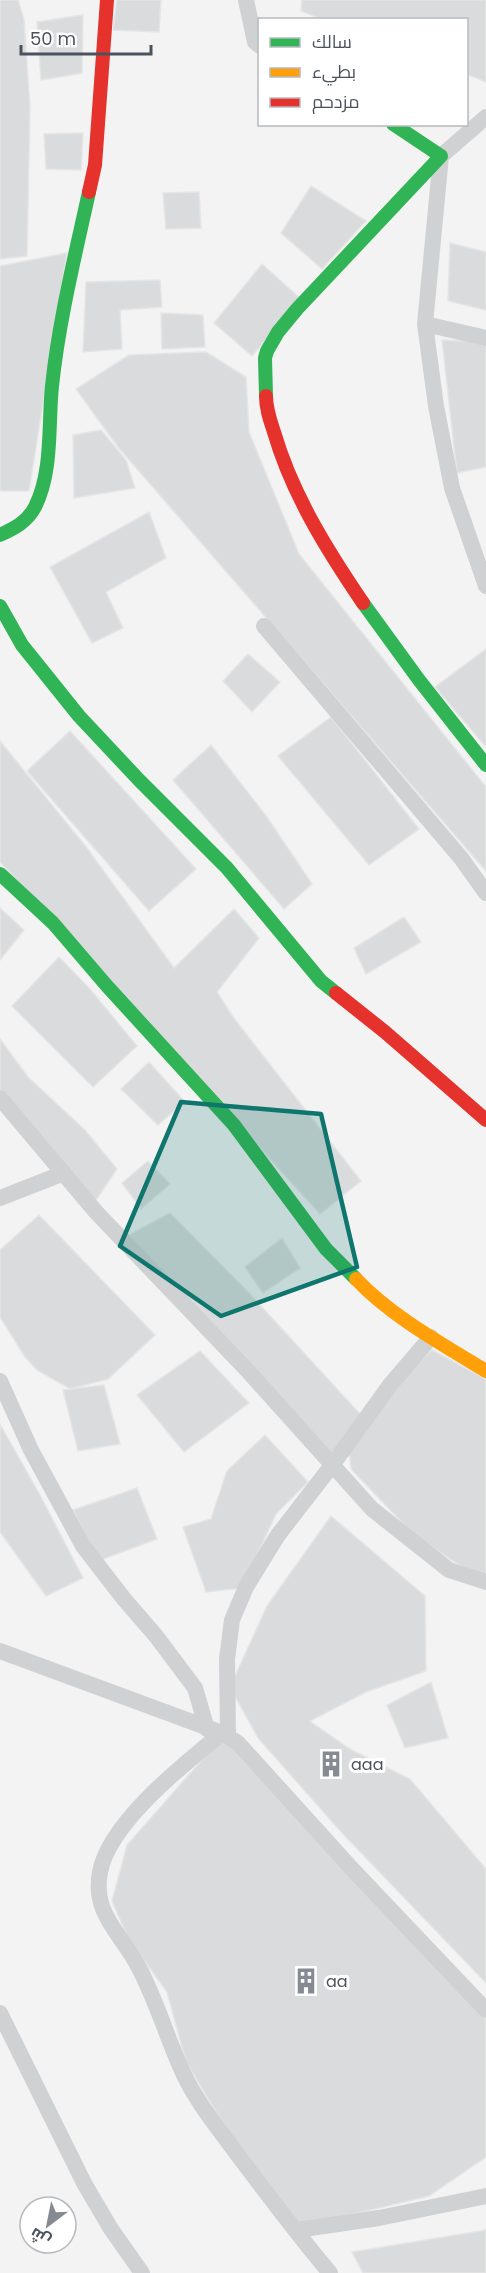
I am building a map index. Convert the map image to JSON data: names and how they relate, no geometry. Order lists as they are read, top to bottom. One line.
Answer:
{"places":{"building":["aaa","aa"]},"legend":["سالك","بطيء","مزدحم"],"scale_bar":"50 m","north":"bottom left"}
